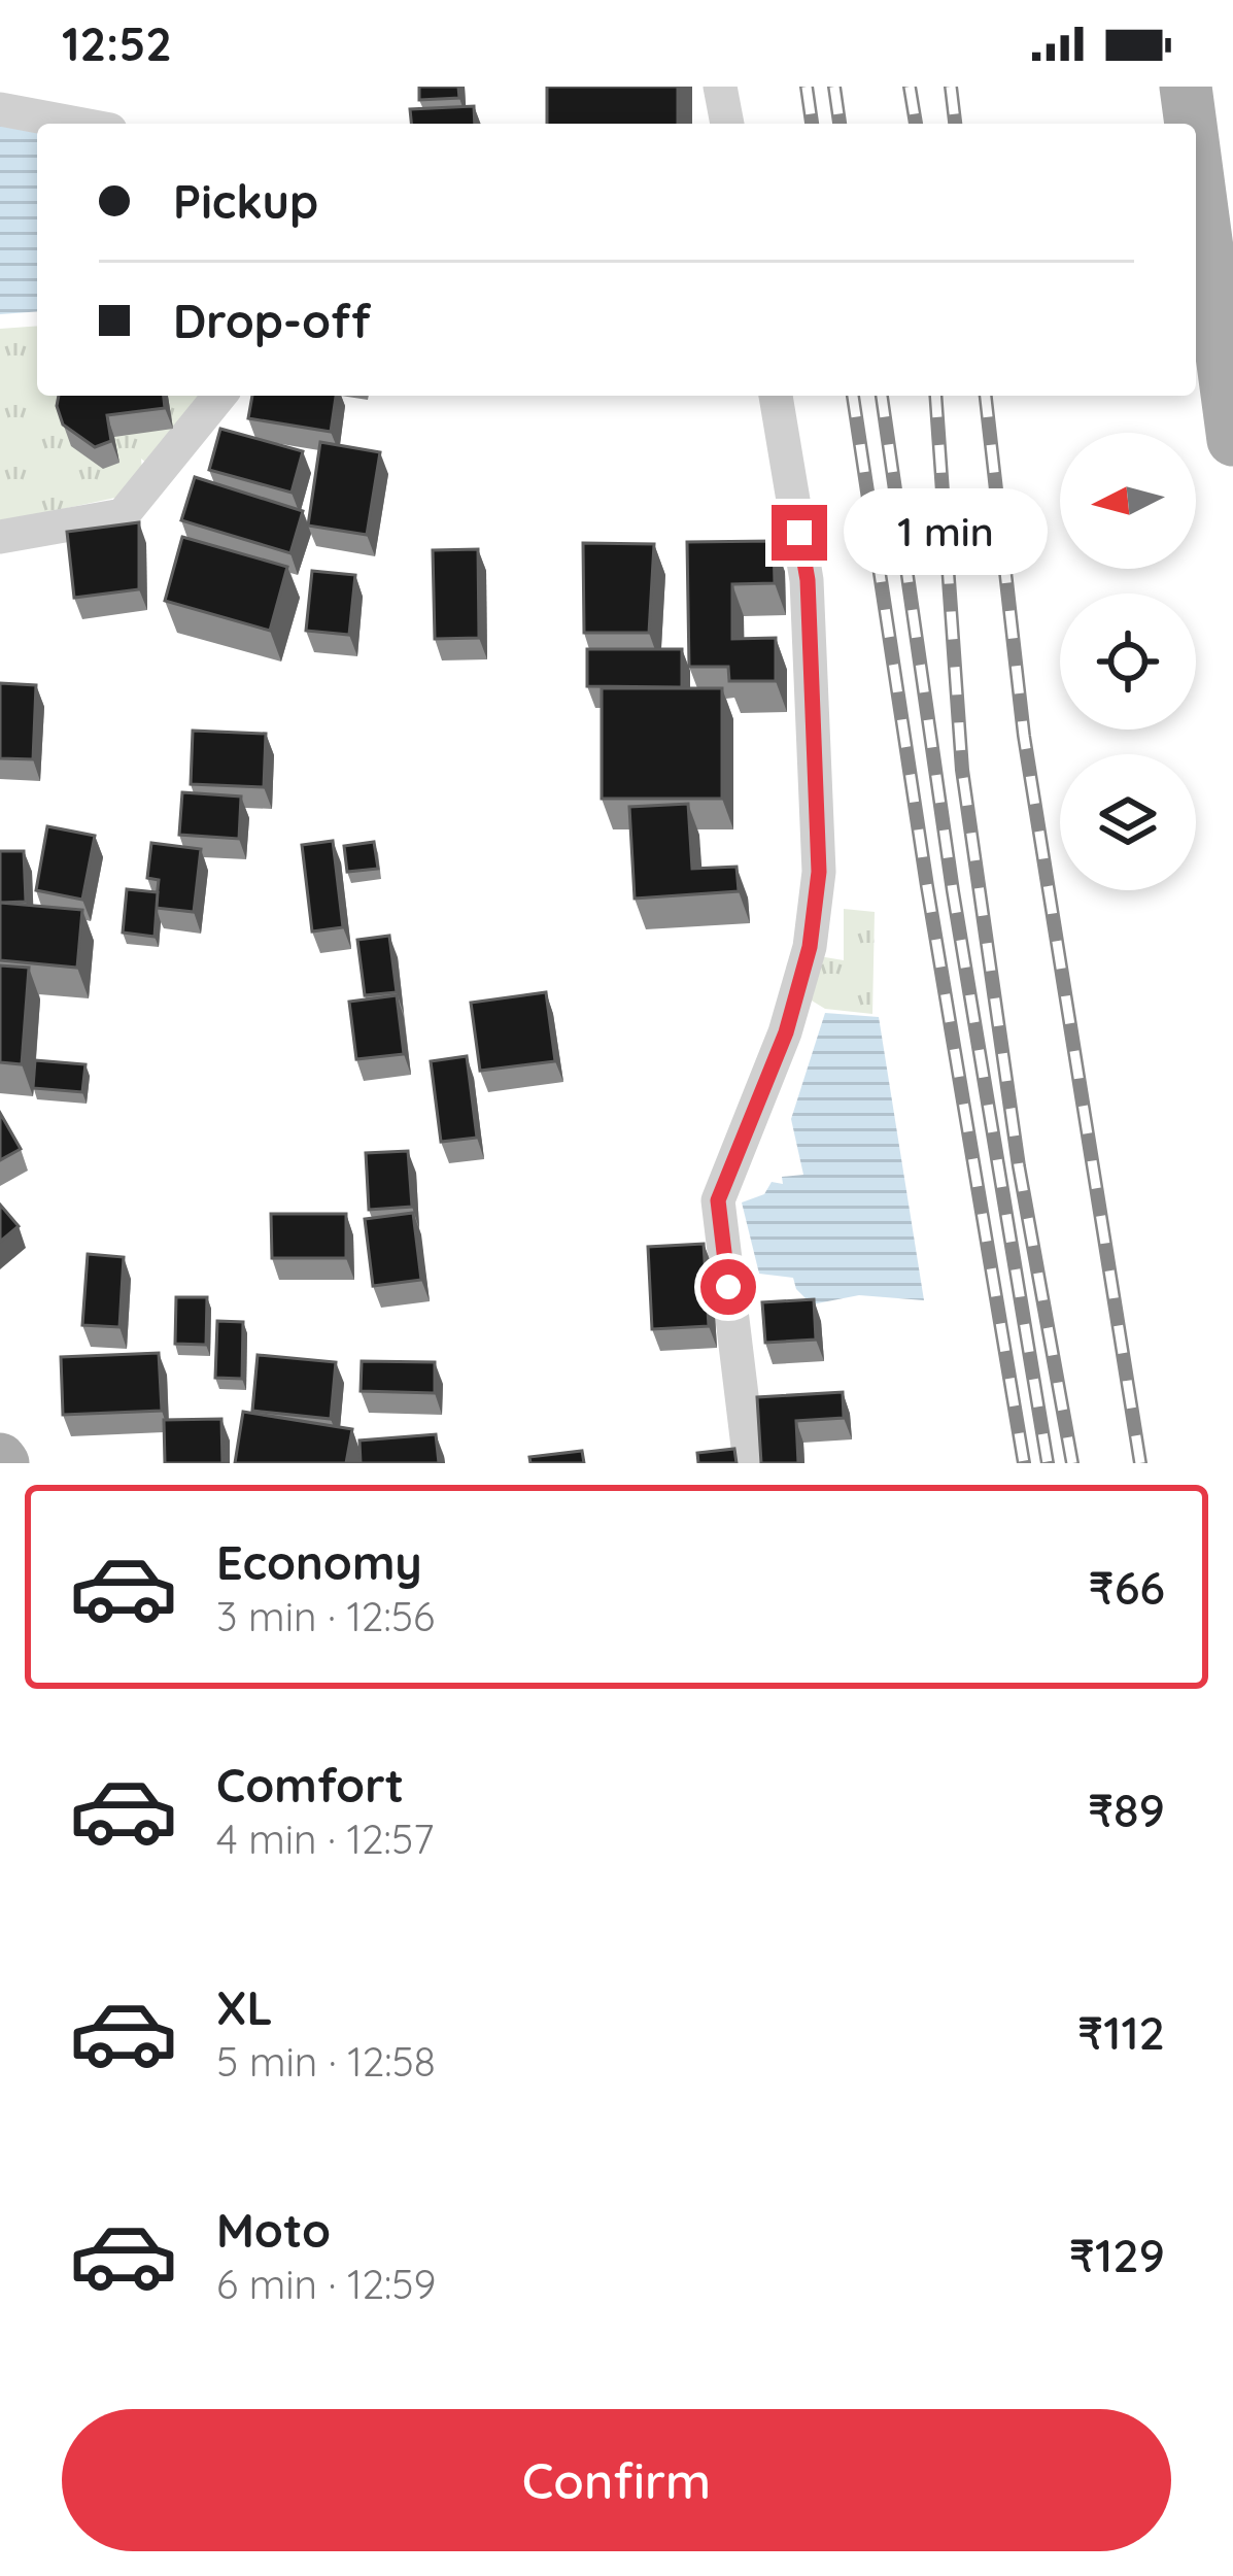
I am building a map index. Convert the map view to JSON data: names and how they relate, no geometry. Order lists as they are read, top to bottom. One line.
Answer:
{"north":"left","page":{"status":"12:52","banner":["Pickup","Drop-off"],"bubble":"1 min","list":[{"name":"Economy","note":"3 min · 12:56","value":"₹66"},{"name":"Comfort","note":"4 min · 12:57","value":"₹89"},{"name":"XL","note":"5 min · 12:58","value":"₹112"},{"name":"Moto","note":"6 min · 12:59","value":"₹129"}],"buttons":"Confirm"}}
